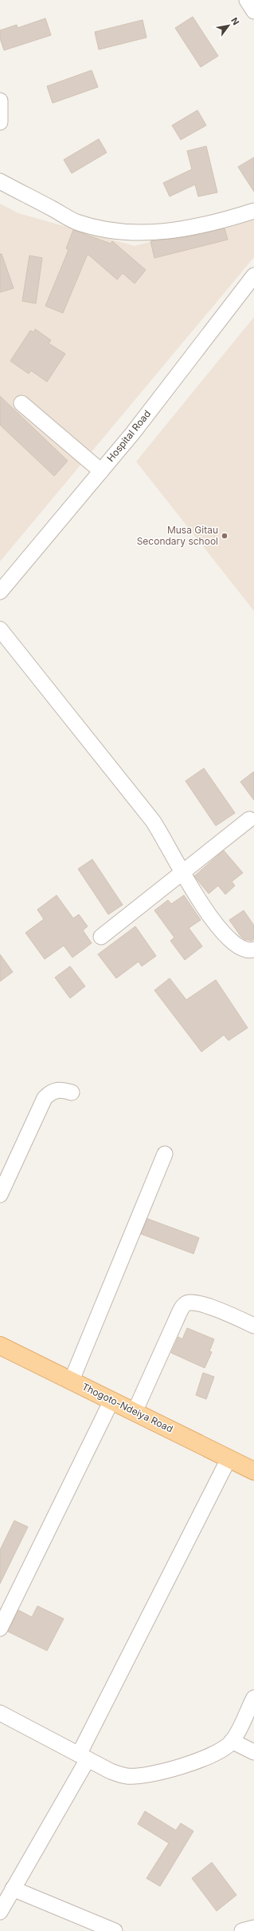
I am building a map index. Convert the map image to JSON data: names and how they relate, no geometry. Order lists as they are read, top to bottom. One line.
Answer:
{"streets":{"main road":["Thogoto-Ndeiya Road"],"street":["Hospital Road"]},"places":["Musa Gitau Secondary school"],"north":"top right"}
